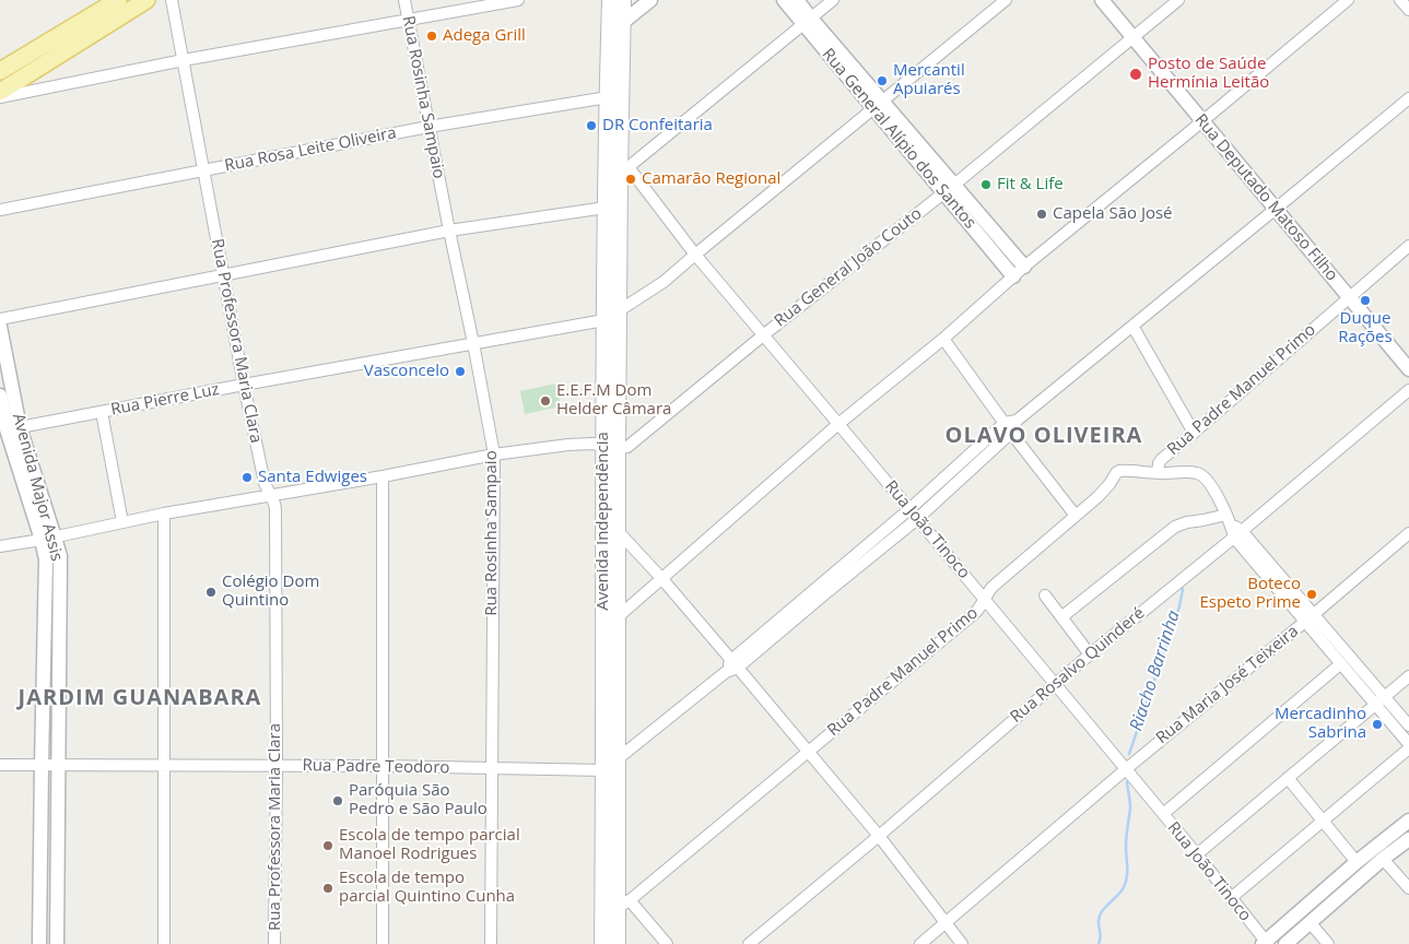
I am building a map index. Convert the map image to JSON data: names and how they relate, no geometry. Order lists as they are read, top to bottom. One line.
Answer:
{"streets":{"main road":["Avenida Independência"],"street":["Rua Rosinha Sampaio","Rua General Alípio dos Santos","Rua Rosa Leite Oliveira","Rua Deputado Matoso Filho","Rua General João Couto","Rua Professora Maria Clara","Rua Padre Manuel Primo","Rua Pierre Luz","Avenida Major Assis","Rua João Tinoco","Rua Rosalvo Quinderé","Rua Maria José Teixeira","Rua Padre Teodoro"]},"crossings":[["Rua Rosinha Sampaio","Rua Rosa Leite Oliveira"],["Rua Rosinha Sampaio","Rua Pierre Luz"],["Rua Rosinha Sampaio","Rua Padre Teodoro"],["Rua General Alípio dos Santos","Rua General João Couto"],["Rua General Alípio dos Santos","Rua Pierre Luz"],["Rua Rosa Leite Oliveira","Rua Professora Maria Clara"],["Rua Rosa Leite Oliveira","Avenida Independência"],["Rua Deputado Matoso Filho","Rua General João Couto"],["Rua Deputado Matoso Filho","Rua Padre Manuel Primo"],["Rua General João Couto","Avenida Independência"],["Rua General João Couto","Rua João Tinoco"],["Rua Professora Maria Clara","Rua Pierre Luz"],["Rua Professora Maria Clara","Rua Padre Teodoro"],["Rua Padre Manuel Primo","Avenida Independência"],["Rua Padre Manuel Primo","Rua João Tinoco"],["Rua Pierre Luz","Avenida Major Assis"],["Rua Pierre Luz","Avenida Independência"],["Rua Pierre Luz","Rua João Tinoco"],["Avenida Major Assis","Rua Padre Teodoro"],["Avenida Independência","Rua João Tinoco"],["Avenida Independência","Rua Padre Teodoro"],["Rua João Tinoco","Rua Rosalvo Quinderé"],["Rua João Tinoco","Rua Maria José Teixeira"]],"districts":["OLAVO OLIVEIRA","JARDIM GUANABARA"],"water":["Riacho Barrinha"],"places":["Adega Grill","Posto de Saúde Hermínia Leitão","Mercantil Apuiarés","DR Confeitaria","Camarão Regional","Fit & Life","Capela São José","Duque Rações","Vasconcelo","E.E.F.M Dom Helder Câmara","Santa Edwiges","Colégio Dom Quintino","Boteco Espeto Prime","Mercadinho Sabrina","Paróquia São Pedro e São Paulo","Escola de tempo parcial Manoel Rodrigues","Escola de tempo parcial Quintino Cunha"]}
